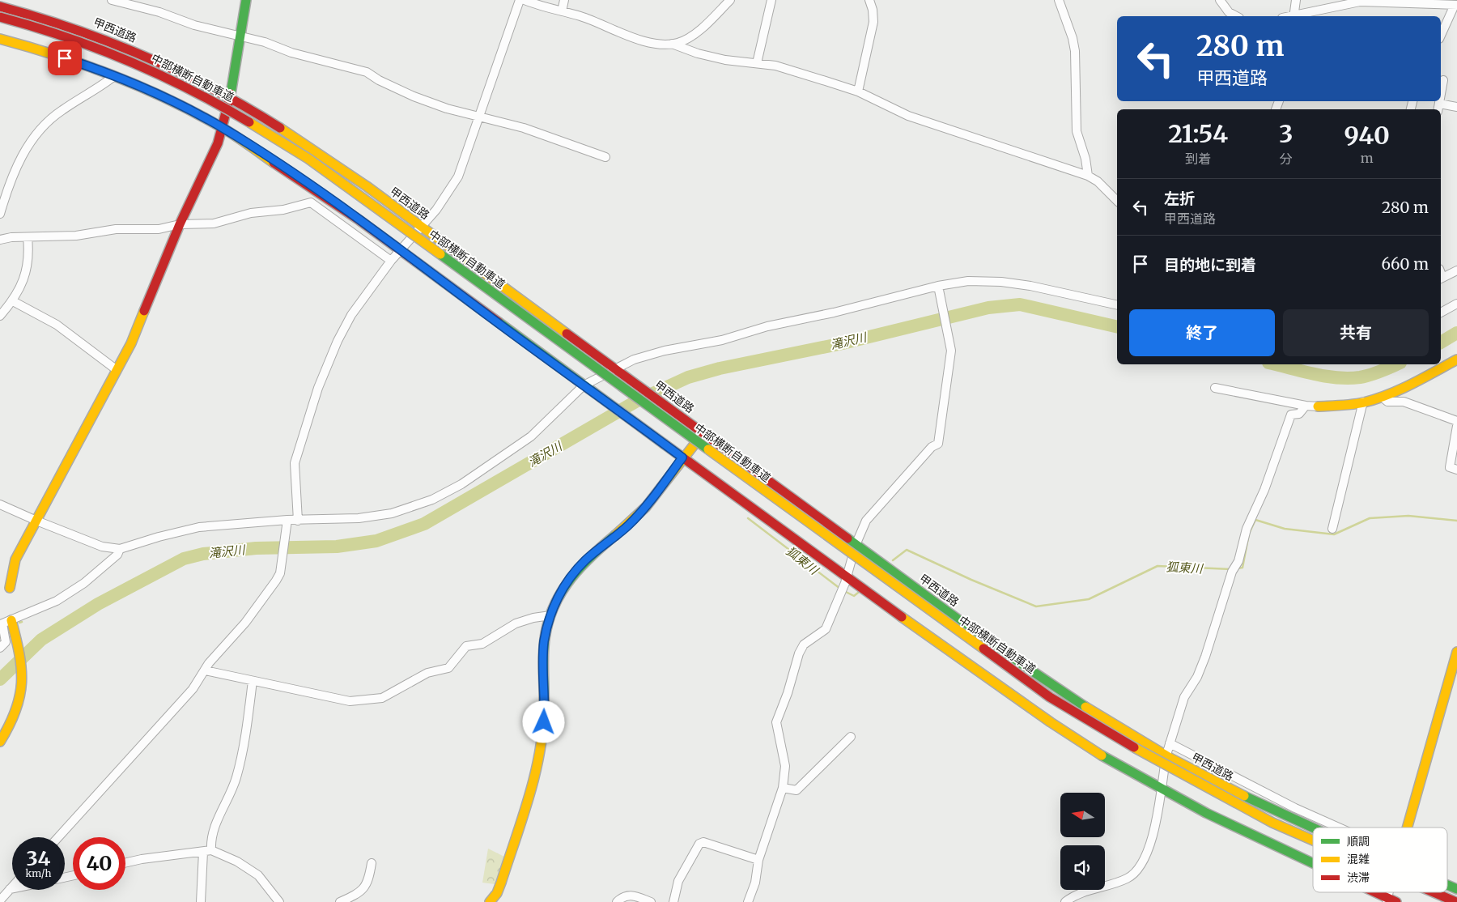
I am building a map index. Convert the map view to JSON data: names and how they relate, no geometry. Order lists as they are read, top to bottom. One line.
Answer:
{"streets":{"main road":["甲西道路","中部横断自動車道"]},"water":["滝沢川","狐東川"],"legend":["順調","混雑","渋滞"],"north":"left","page":{"turn":["280 m","甲西道路"],"eta":["21:54","到着","3","分","940","m"],"list":[{"name":"左折","note":"甲西道路","value":"280 m"},{"name":"目的地に到着","value":"660 m"}],"buttons":["終了","共有"],"speed":"34 km/h","limit":"40"}}
